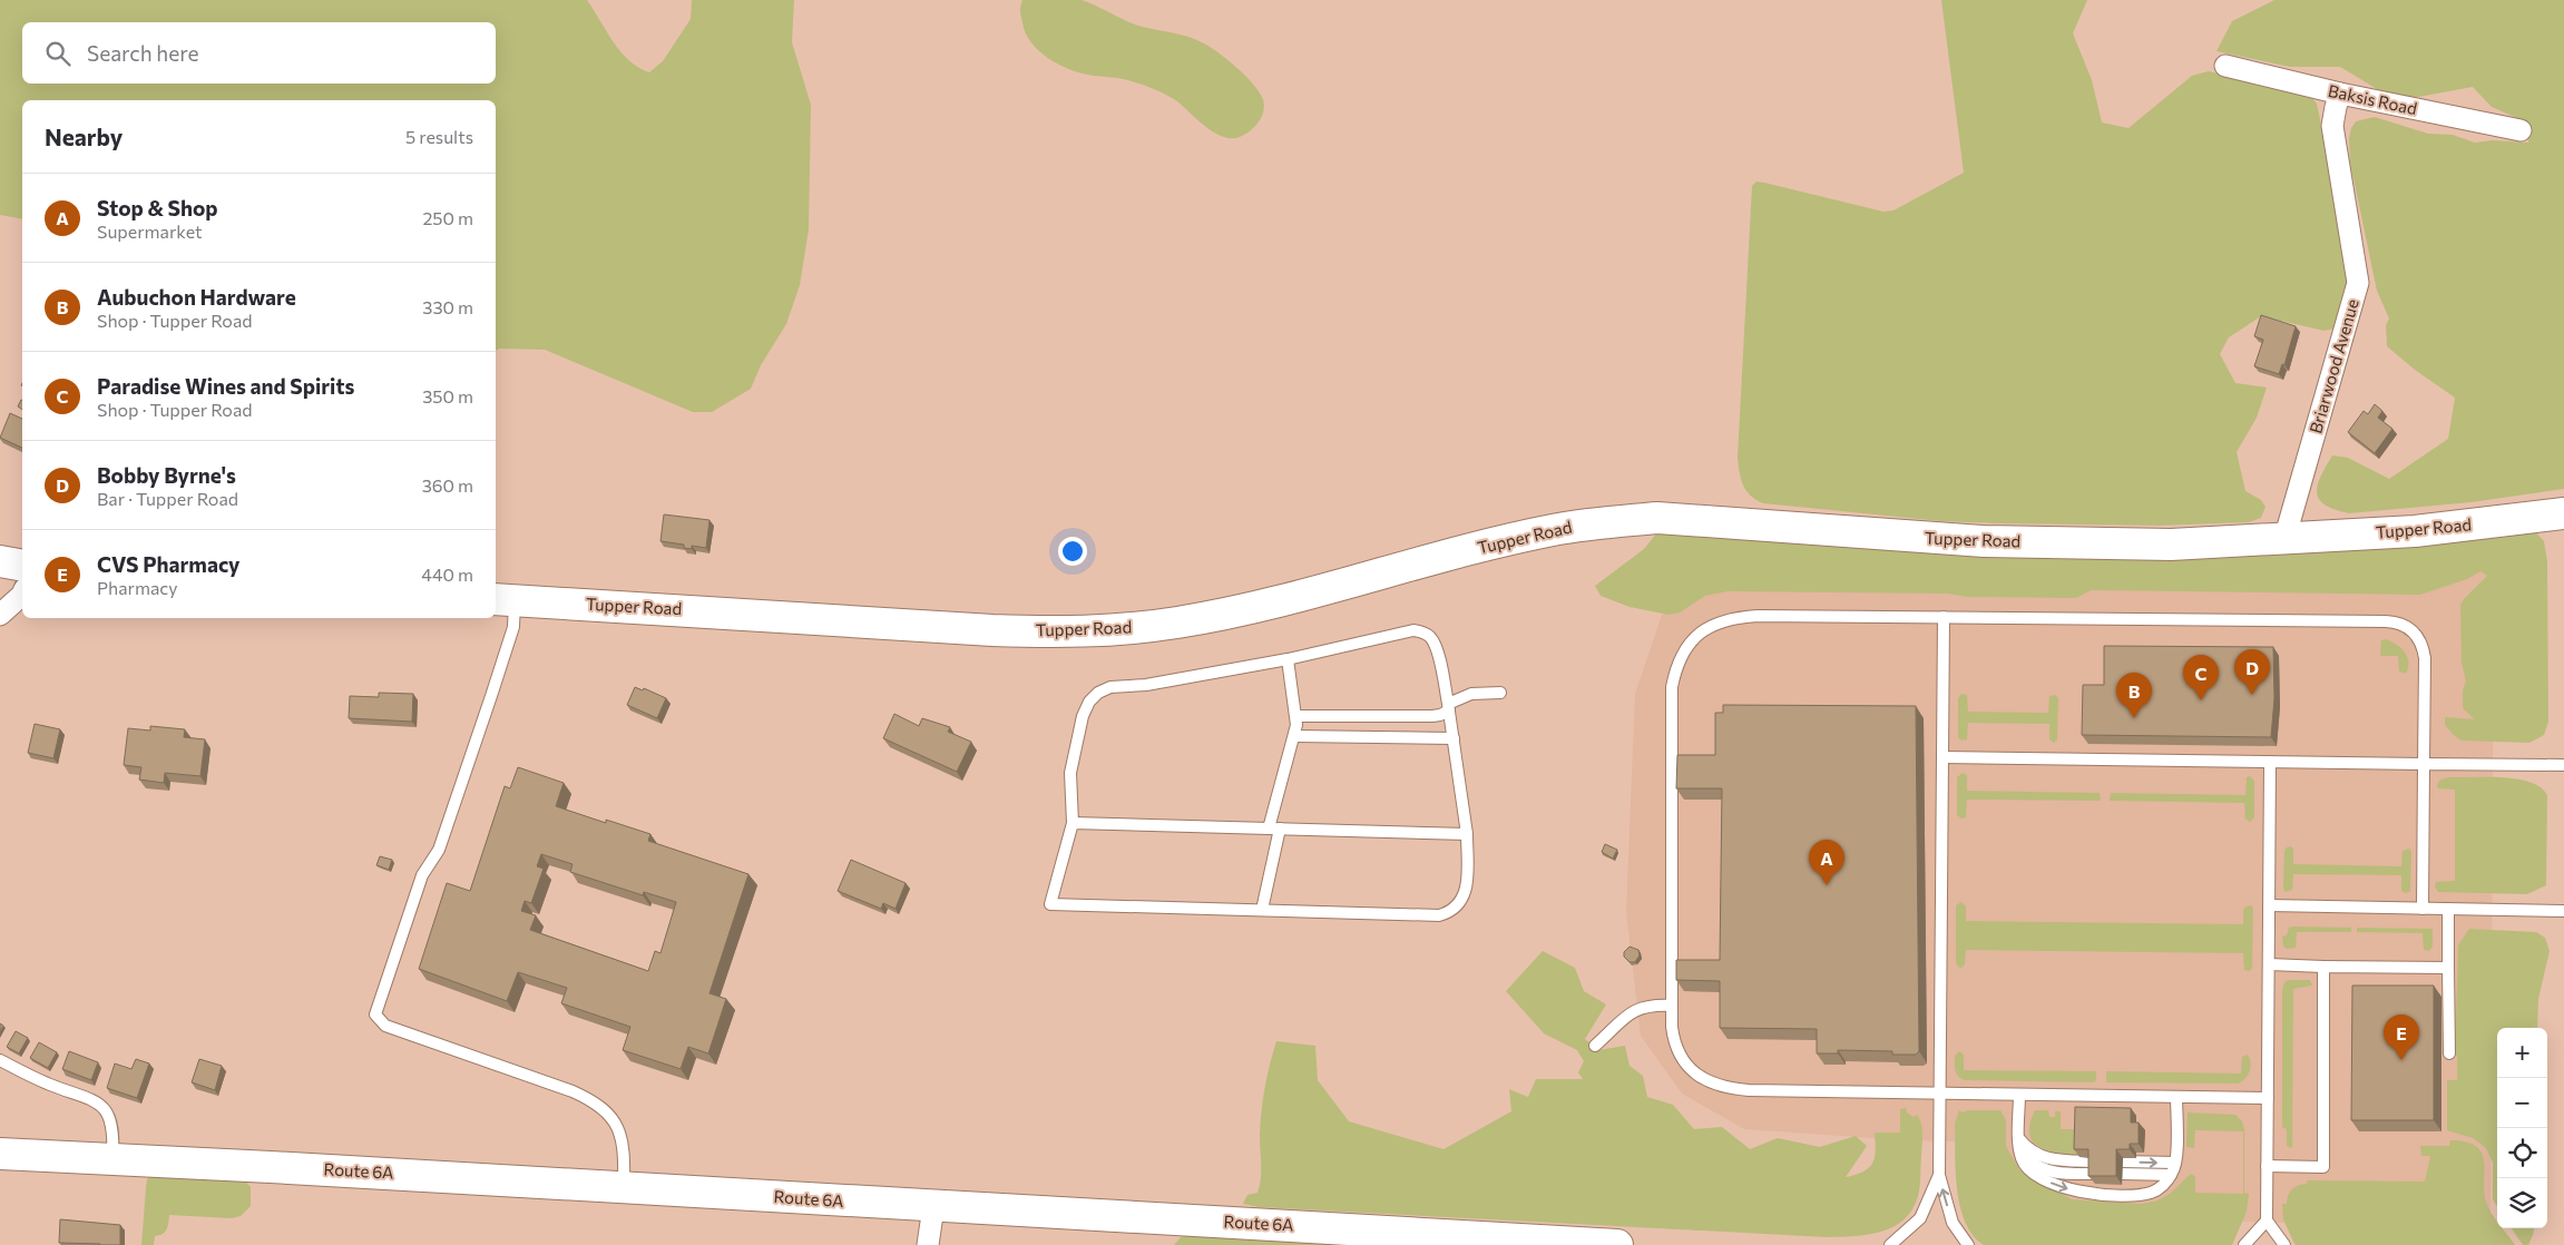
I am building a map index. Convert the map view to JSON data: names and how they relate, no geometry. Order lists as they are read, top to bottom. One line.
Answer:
{"streets":{"main road":["Tupper Road","Route 6A"],"street":["Baksis Road","Briarwood Avenue"]},"crossings":[["Baksis Road","Briarwood Avenue"],["Briarwood Avenue","Tupper Road"]],"page":{"search":"Search here","heading":["Nearby","5 results"],"list":[{"mark":"A","name":"Stop & Shop","note":"Supermarket","value":"250 m"},{"mark":"B","name":"Aubuchon Hardware","note":"Shop · Tupper Road","value":"330 m"},{"mark":"C","name":"Paradise Wines and Spirits","note":"Shop · Tupper Road","value":"350 m"},{"mark":"D","name":"Bobby Byrne's","note":"Bar · Tupper Road","value":"360 m"},{"mark":"E","name":"CVS Pharmacy","note":"Pharmacy","value":"440 m"}],"pins":["D","C","B","A","E"],"map_buttons":["+","−"]}}
